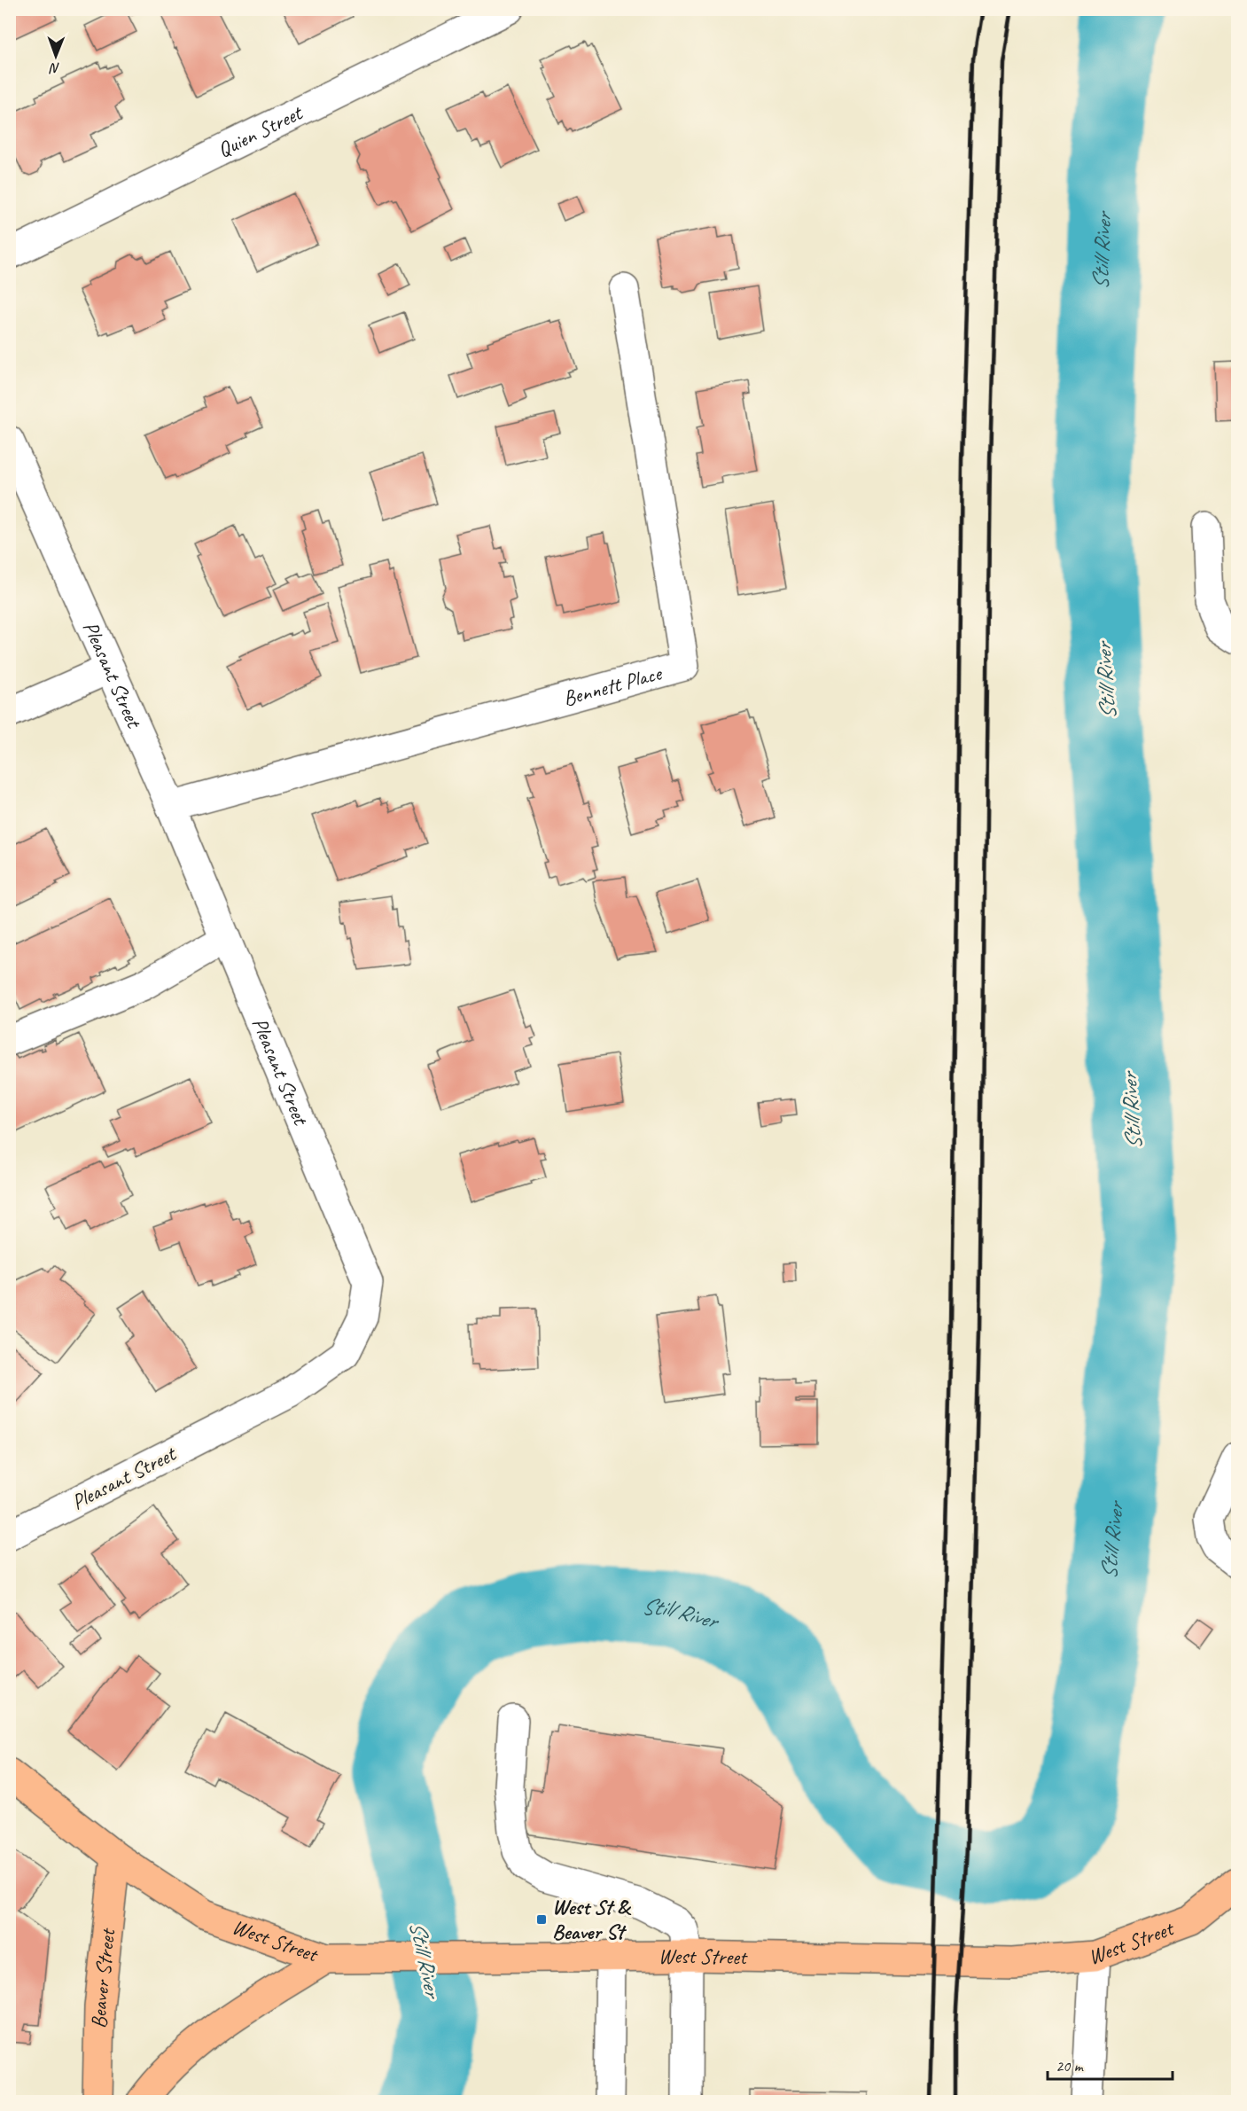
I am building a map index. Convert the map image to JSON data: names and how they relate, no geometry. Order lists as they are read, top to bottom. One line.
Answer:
{"streets":{"main road":["West Street","Beaver Street"],"street":["Quien Street","Pleasant Street","Bennett Place"]},"crossings":[["Pleasant Street","Bennett Place"],["West Street","Beaver Street"]],"water":["Still River"],"places":{"transit":["West St & Beaver St"]},"scale_bar":"20 m","north":"bottom"}
